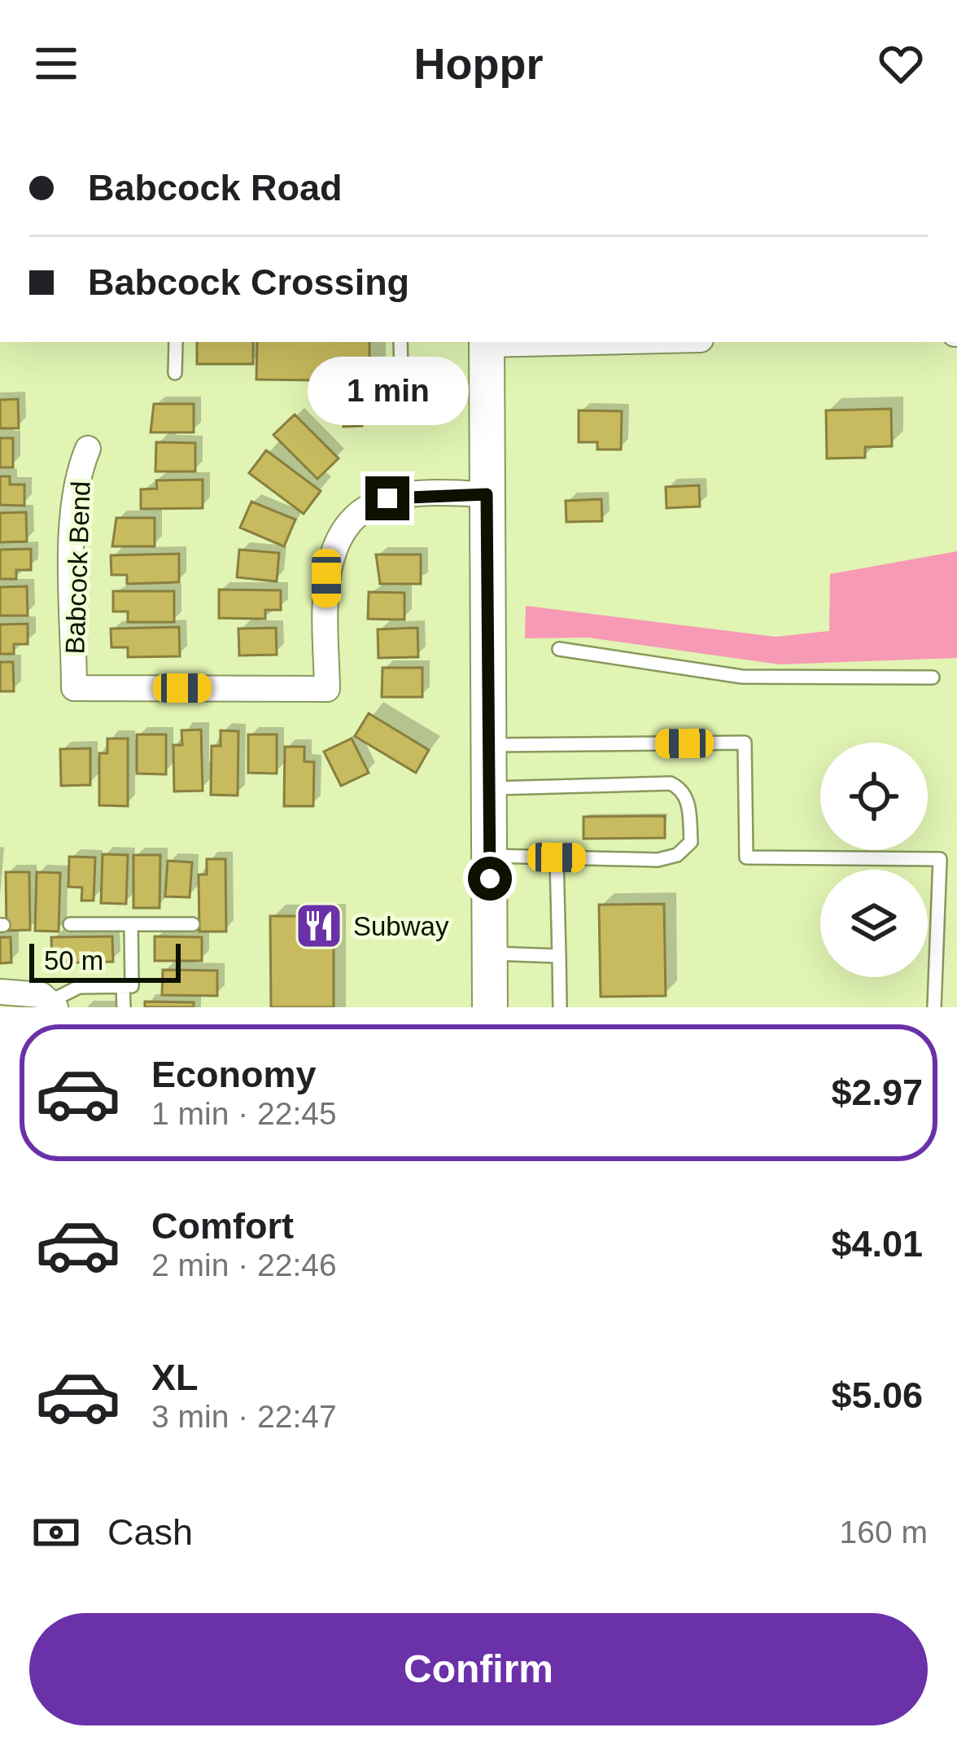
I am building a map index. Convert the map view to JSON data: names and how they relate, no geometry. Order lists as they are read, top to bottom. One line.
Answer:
{"streets":{"street":["Babcock Bend"]},"places":{"restaurant":["Subway"]},"scale_bar":"50 m","page":{"header":"Hoppr","banner":["Babcock Road","Babcock Crossing"],"bubble":"1 min","scale":"50 m","list":[{"name":"Economy","note":"1 min · 22:45","value":"$2.97"},{"name":"Comfort","note":"2 min · 22:46","value":"$4.01"},{"name":"XL","note":"3 min · 22:47","value":"$5.06"}],"pay":["Cash","160 m"],"buttons":"Confirm"}}
